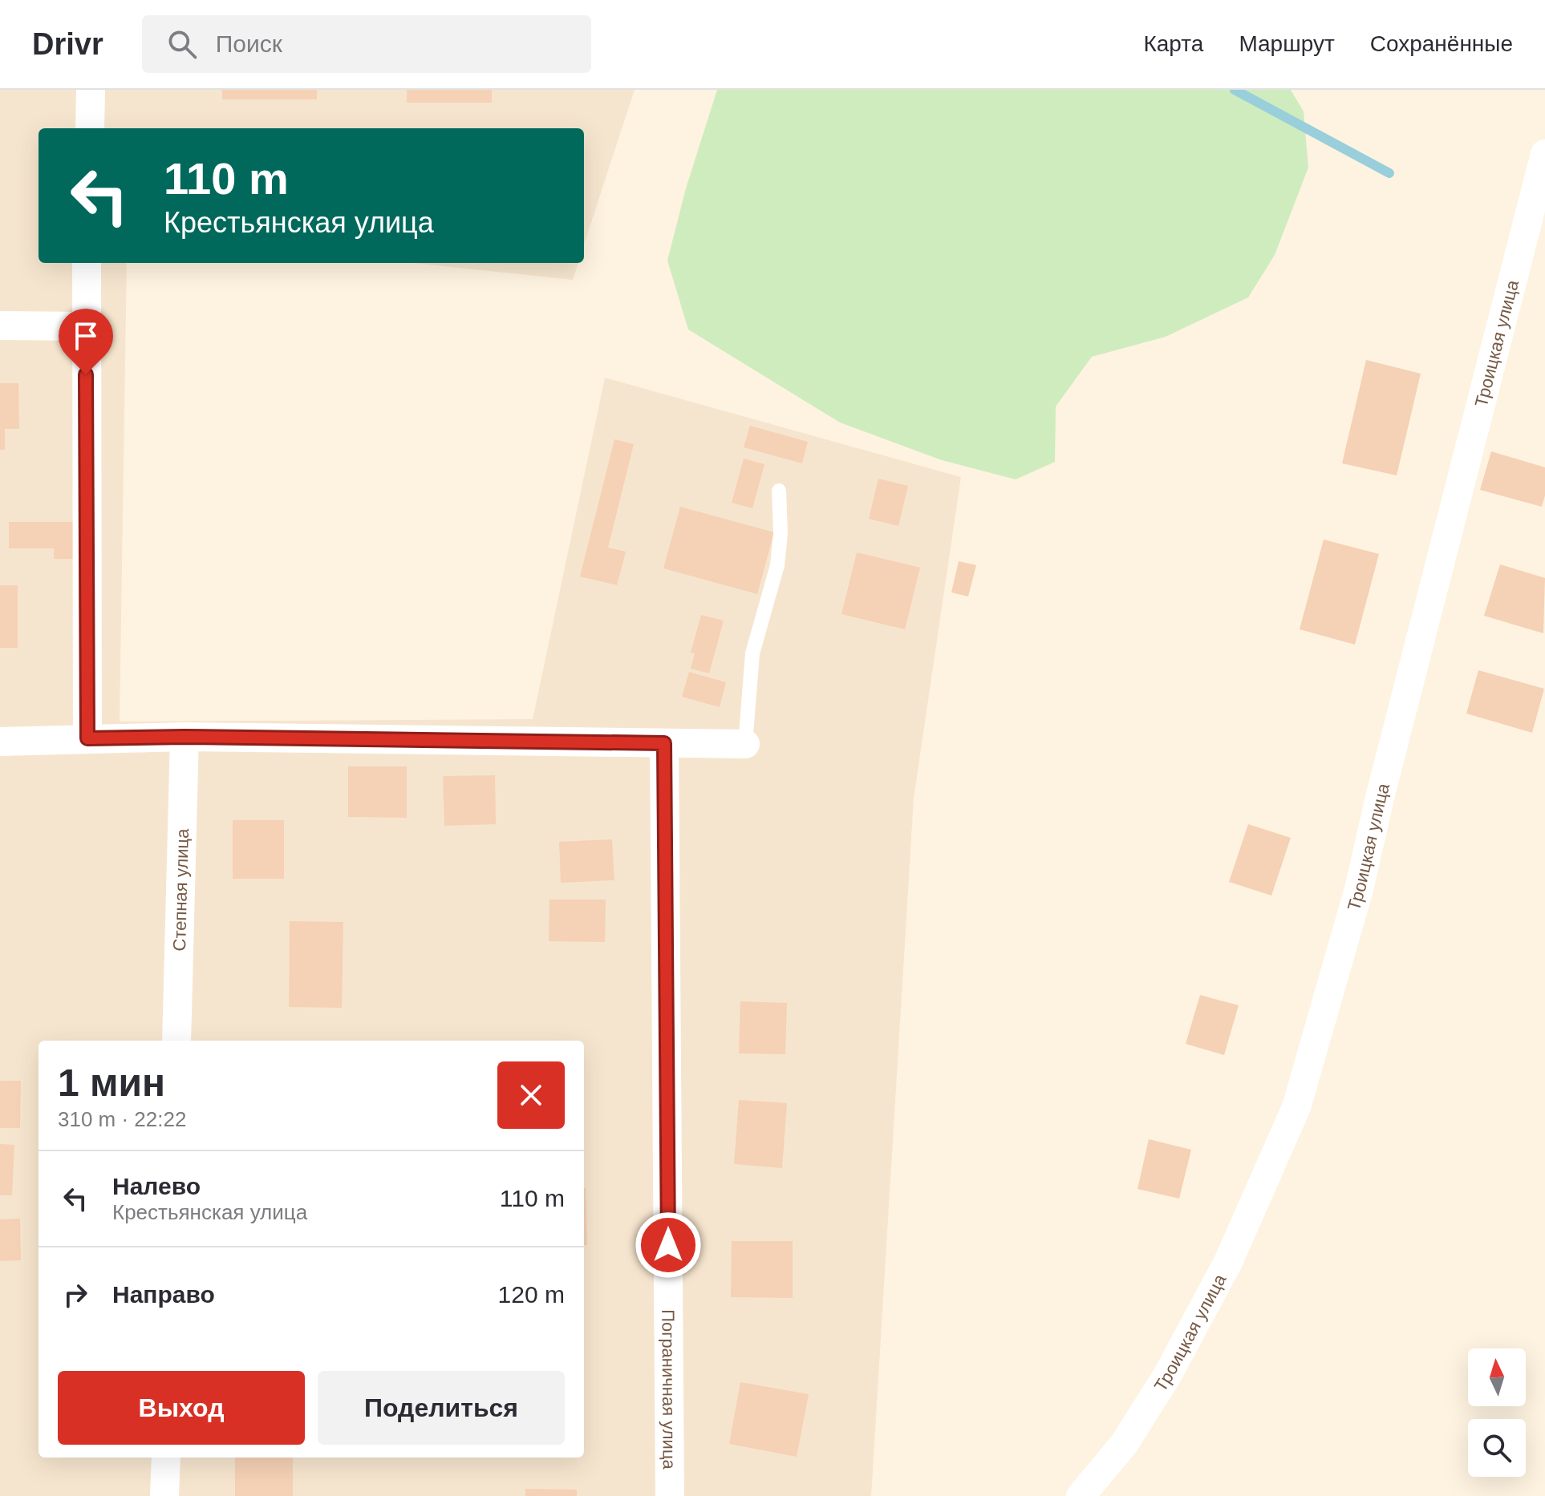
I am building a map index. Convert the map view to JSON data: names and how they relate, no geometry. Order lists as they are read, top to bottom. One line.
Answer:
{"streets":{"street":["Троицкая улица","Степная улица","Пограничная улица"]},"north":"top","page":{"header":"Drivr","search":"Поиск","nav":["Карта","Маршрут","Сохранённые"],"turn":["110 m","Крестьянская улица"],"heading":["1 мин","310 m · 22:22"],"list":[{"name":"Налево","note":"Крестьянская улица","value":"110 m"},{"name":"Направо","value":"120 m"}],"buttons":["Выход","Поделиться"]}}
